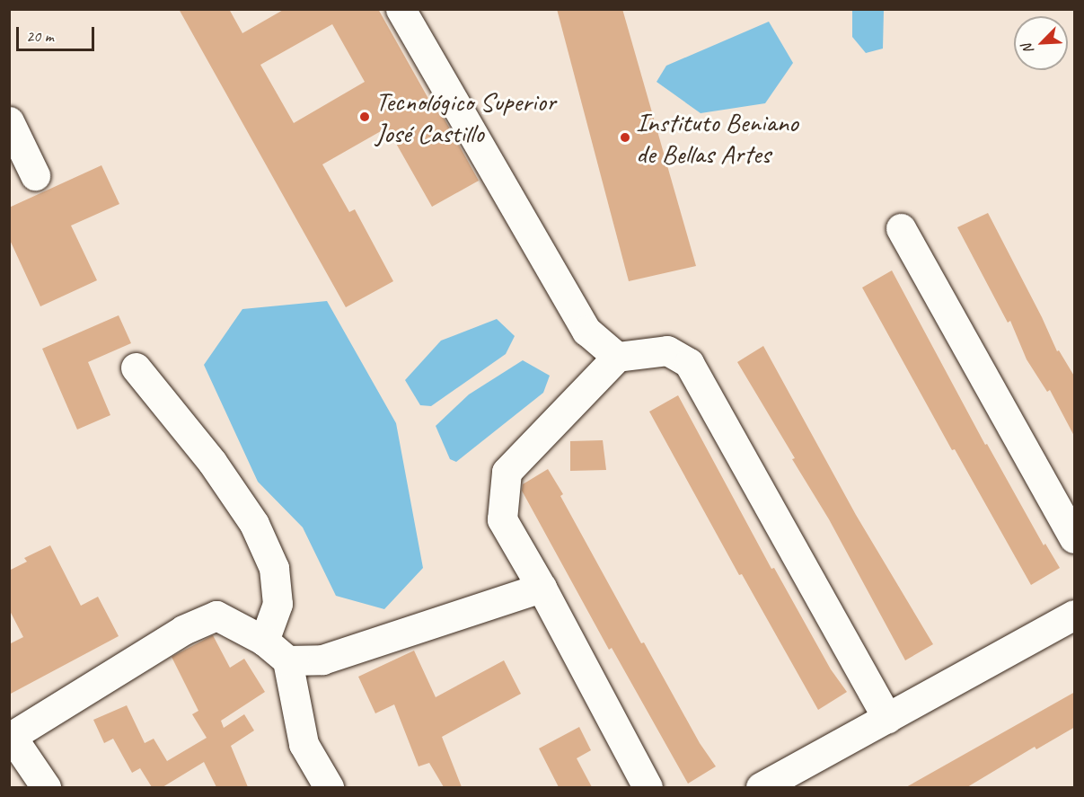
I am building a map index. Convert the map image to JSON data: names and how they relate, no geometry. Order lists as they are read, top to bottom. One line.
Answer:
{"places":["Tecnológico Superior José Castillo","Instituto Beniano de Bellas Artes"],"scale_bar":"20 m","north":"bottom left"}
